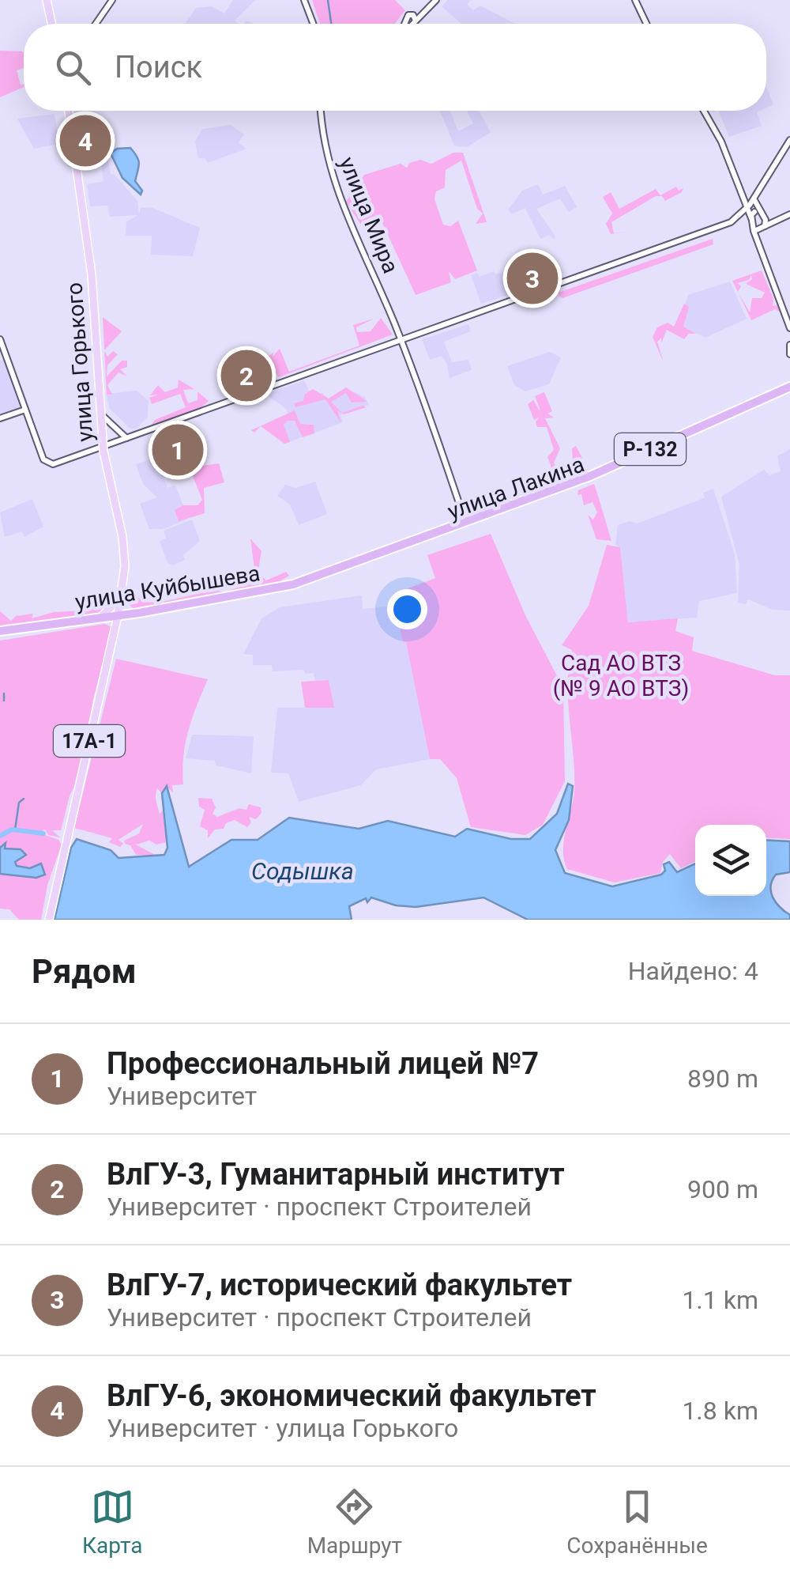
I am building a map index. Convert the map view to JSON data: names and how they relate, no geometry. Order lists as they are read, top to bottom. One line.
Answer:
{"streets":{"highway":["Р-132","улица Лакина","улица Куйбышева"],"main road":["улица Мира","улица Горького","17А-1"]},"crossings":[["улица Мира","улица Лакина"],["улица Горького","улица Куйбышева"],["улица Горького","17А-1"],["улица Лакина","улица Куйбышева"],["улица Куйбышева","17А-1"]],"water":["Содышка"],"parks":["Сад АО ВТЗ (№ 9 АО ВТЗ)"],"page":{"search":"Поиск","pins":["4","3","2","1"],"heading":["Рядом","Найдено: 4"],"list":[{"mark":"1","name":"Профессиональный лицей №7","note":"Университет","value":"890 m"},{"mark":"2","name":"ВлГУ-3, Гуманитарный институт","note":"Университет · проспект Строителей","value":"900 m"},{"mark":"3","name":"ВлГУ-7, исторический факультет","note":"Университет · проспект Строителей","value":"1.1 km"},{"mark":"4","name":"ВлГУ-6, экономический факультет","note":"Университет · улица Горького","value":"1.8 km"}],"nav":["Карта","Маршрут","Сохранённые"]}}
